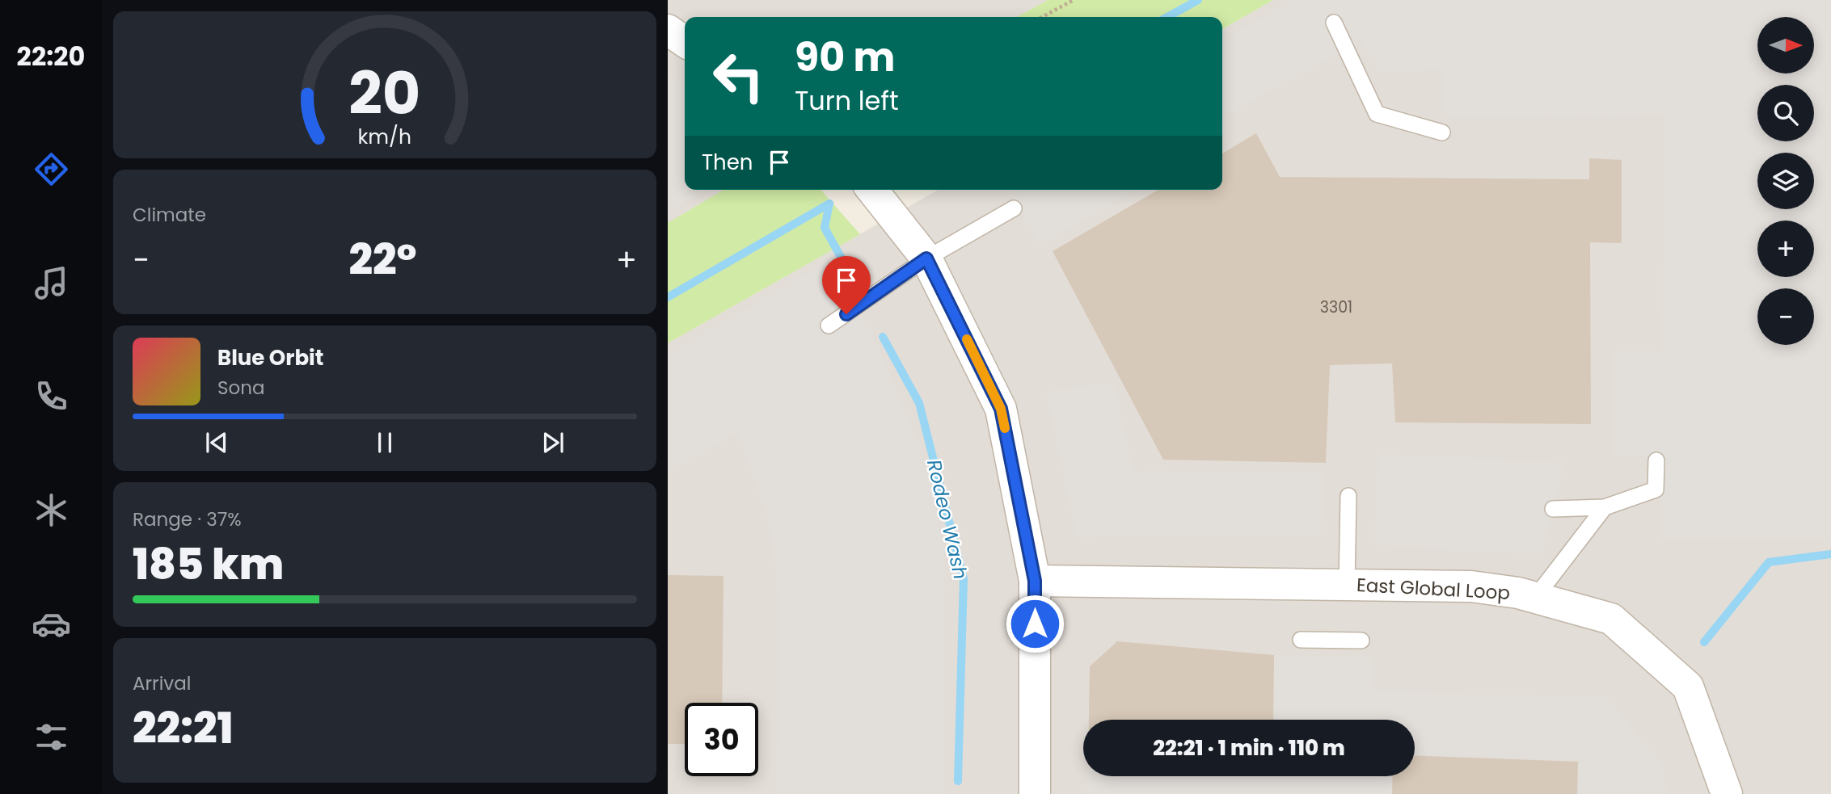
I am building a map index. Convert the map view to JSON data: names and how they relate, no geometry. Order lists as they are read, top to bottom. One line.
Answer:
{"streets":{"street":["East Global Loop"]},"water":["Rodeo Wash"],"house_numbers":["3301"],"north":"right","page":{"tabs":"22:20","map_buttons":["+","−"],"turn":["90 m","Turn left"],"then":"Then","tile":["Climate",["Range · 37%","185 km"],["Arrival","22:21"]],"heat":["−","22°","+"],"song":["Blue Orbit","Sona"],"limit":"30","trip":"22:21 · 1 min · 110 m","gauge":["20","km/h"]}}
